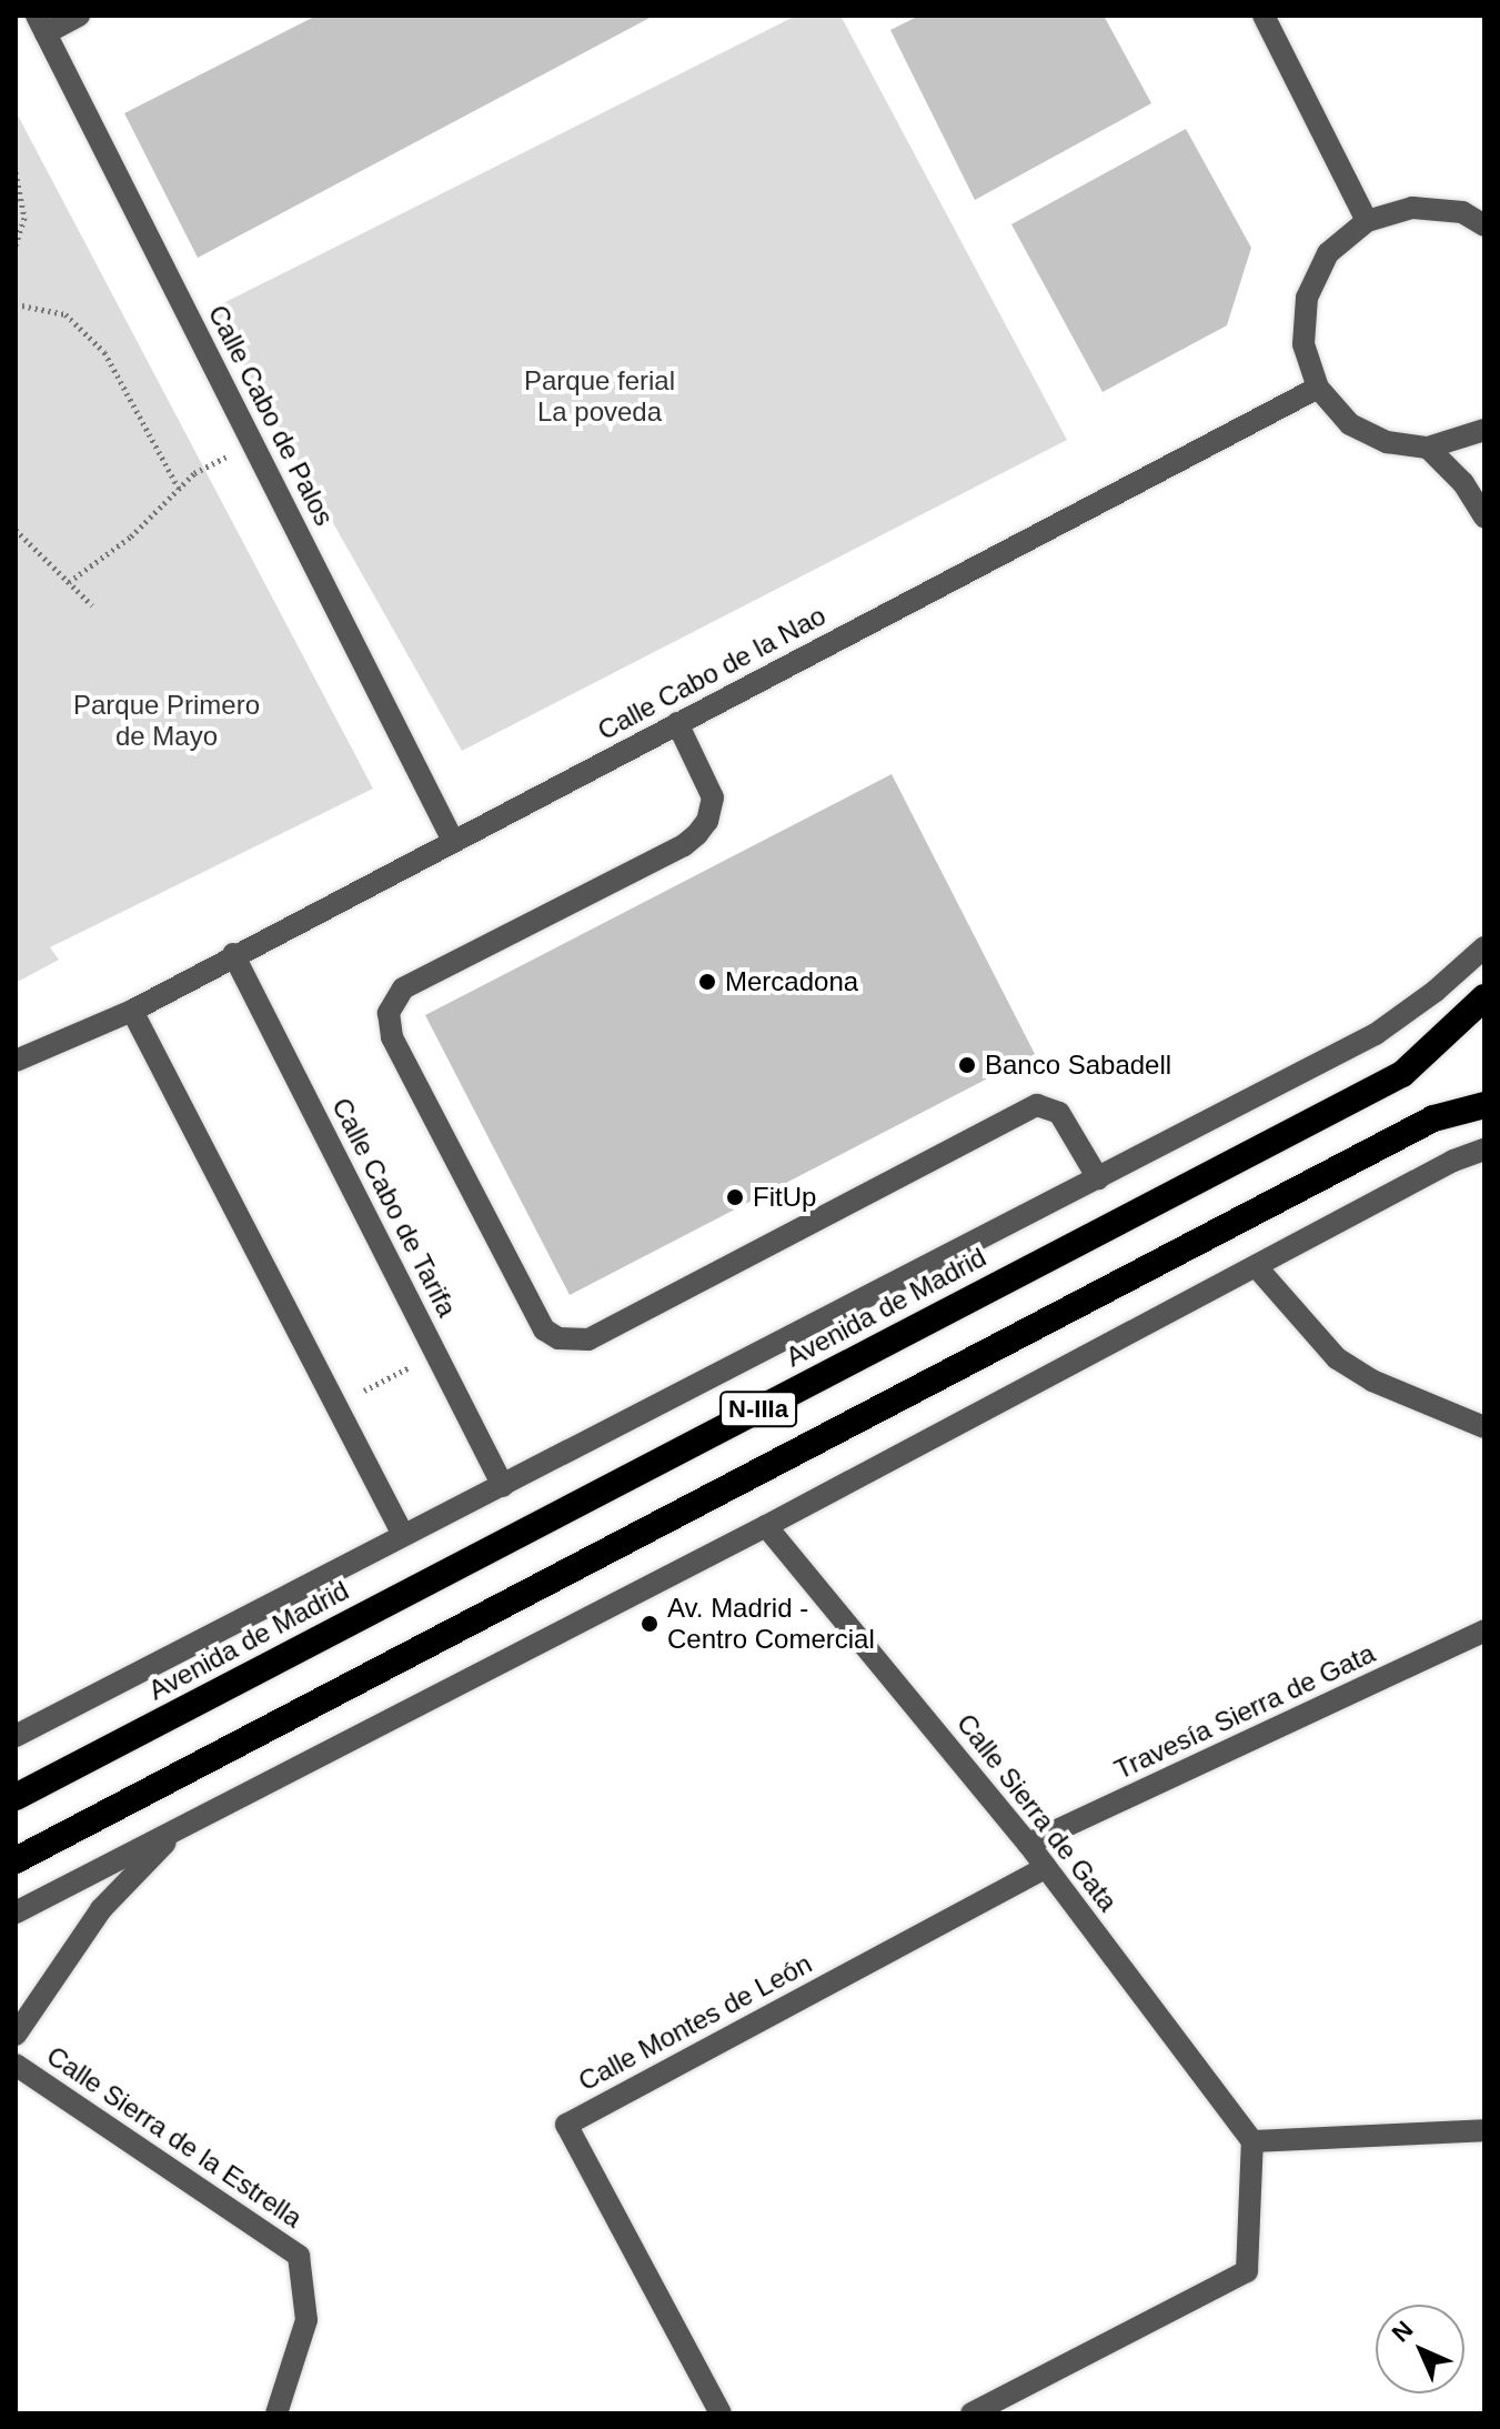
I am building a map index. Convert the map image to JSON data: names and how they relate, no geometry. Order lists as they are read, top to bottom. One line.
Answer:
{"streets":{"highway":["Avenida de Madrid","N-IIIa"],"street":["Calle Cabo de Palos","Calle Cabo de la Nao","Calle Cabo de Tarifa","Travesía Sierra de Gata","Calle Sierra de Gata","Calle Montes de León","Calle Sierra de la Estrella"]},"crossings":[["Calle Cabo de Palos","Calle Cabo de la Nao"],["Calle Cabo de la Nao","Calle Cabo de Tarifa"],["Travesía Sierra de Gata","Calle Sierra de Gata"],["Calle Sierra de Gata","Calle Montes de León"]],"parks":["Parque ferial La poveda","Parque Primero de Mayo"],"places":["Mercadona","Banco Sabadell","FitUp","Av. Madrid - Centro Comercial"],"north":"top left"}
